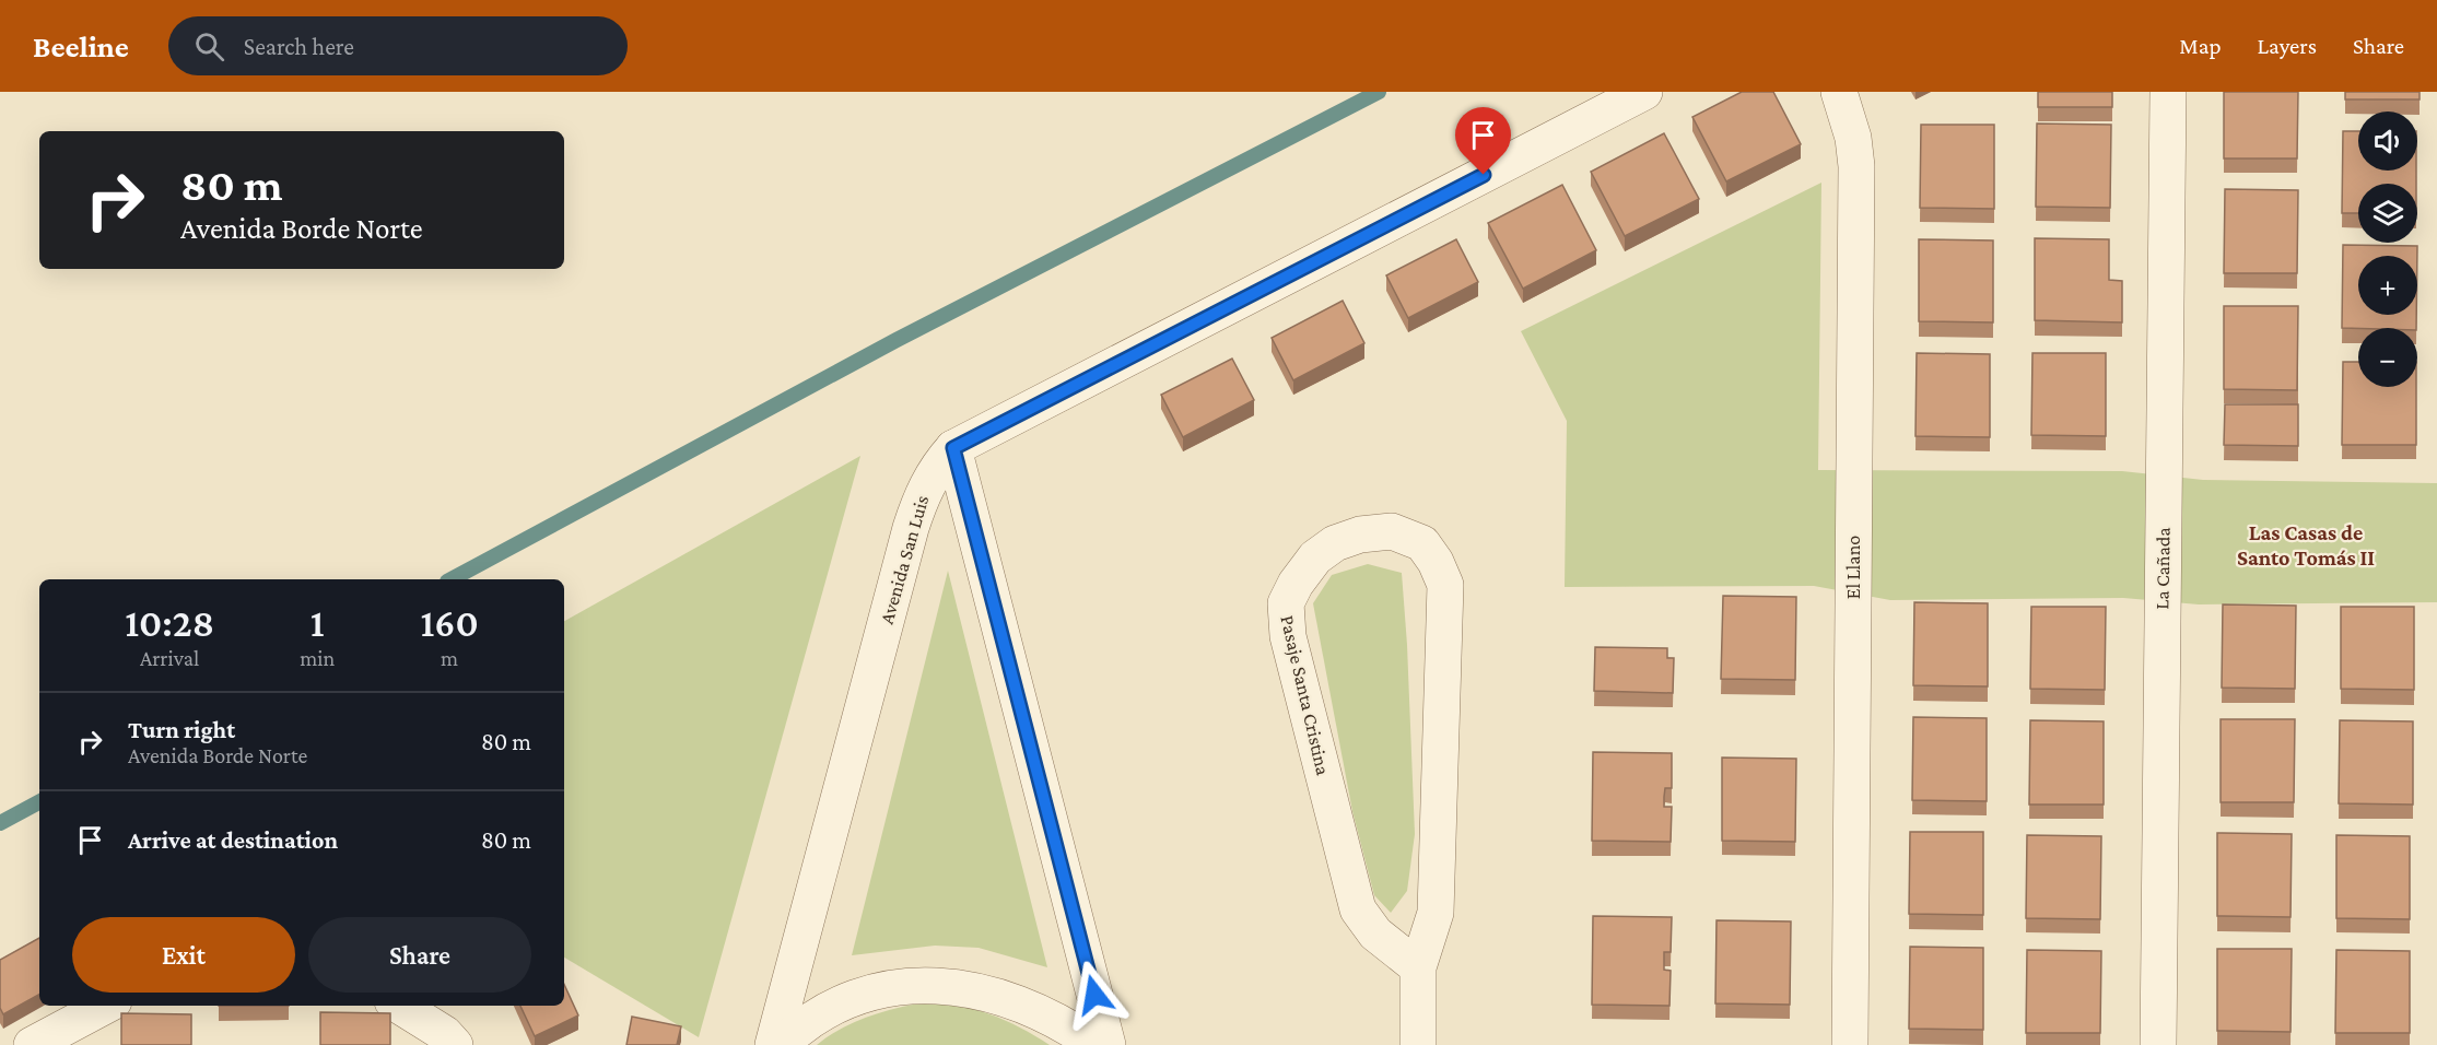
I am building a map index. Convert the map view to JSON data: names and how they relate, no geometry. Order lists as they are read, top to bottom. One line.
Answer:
{"streets":{"street":["Avenida San Luis","El Llano","La Cañada","Pasaje Santa Cristina"]},"districts":["Las Casas de Santo Tomás II"],"page":{"header":"Beeline","search":"Search here","nav":["Map","Layers","Share"],"map_buttons":["+","−"],"turn":["80 m","Avenida Borde Norte"],"eta":["10:28","Arrival","1","min","160","m"],"list":[{"name":"Turn right","note":"Avenida Borde Norte","value":"80 m"},{"name":"Arrive at destination","value":"80 m"}],"buttons":["Exit","Share"]}}
